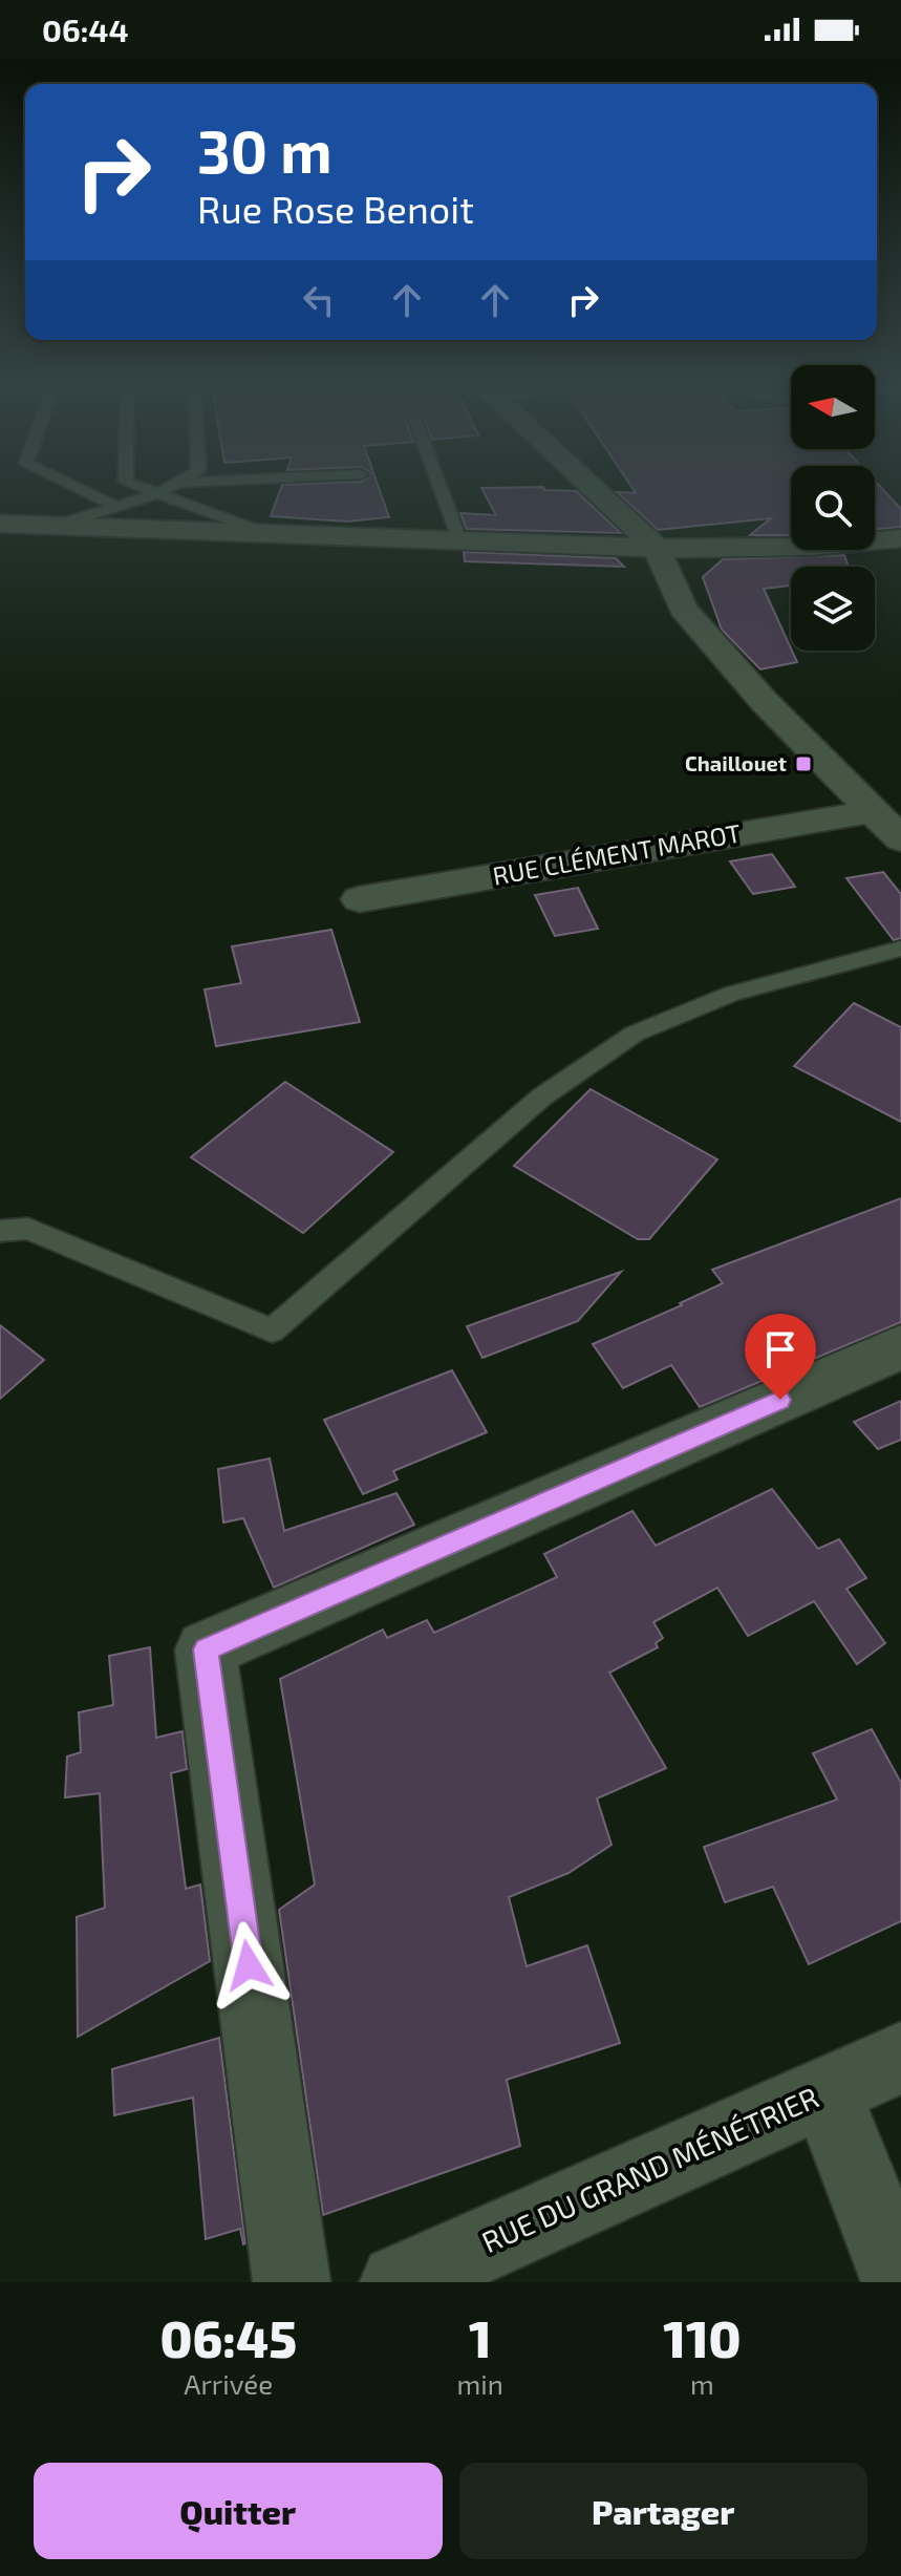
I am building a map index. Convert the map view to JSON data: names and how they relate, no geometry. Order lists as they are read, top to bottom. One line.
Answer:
{"streets":{"street":["RUE CLÉMENT MAROT","RUE DU GRAND MÉNÉTRIER"]},"places":{"transit":["Chaillouet"]},"north":"left","page":{"status":"06:44","turn":["30 m","Rue Rose Benoit"],"eta":["06:45","Arrivée","1","min","110","m"],"buttons":["Quitter","Partager"]}}
